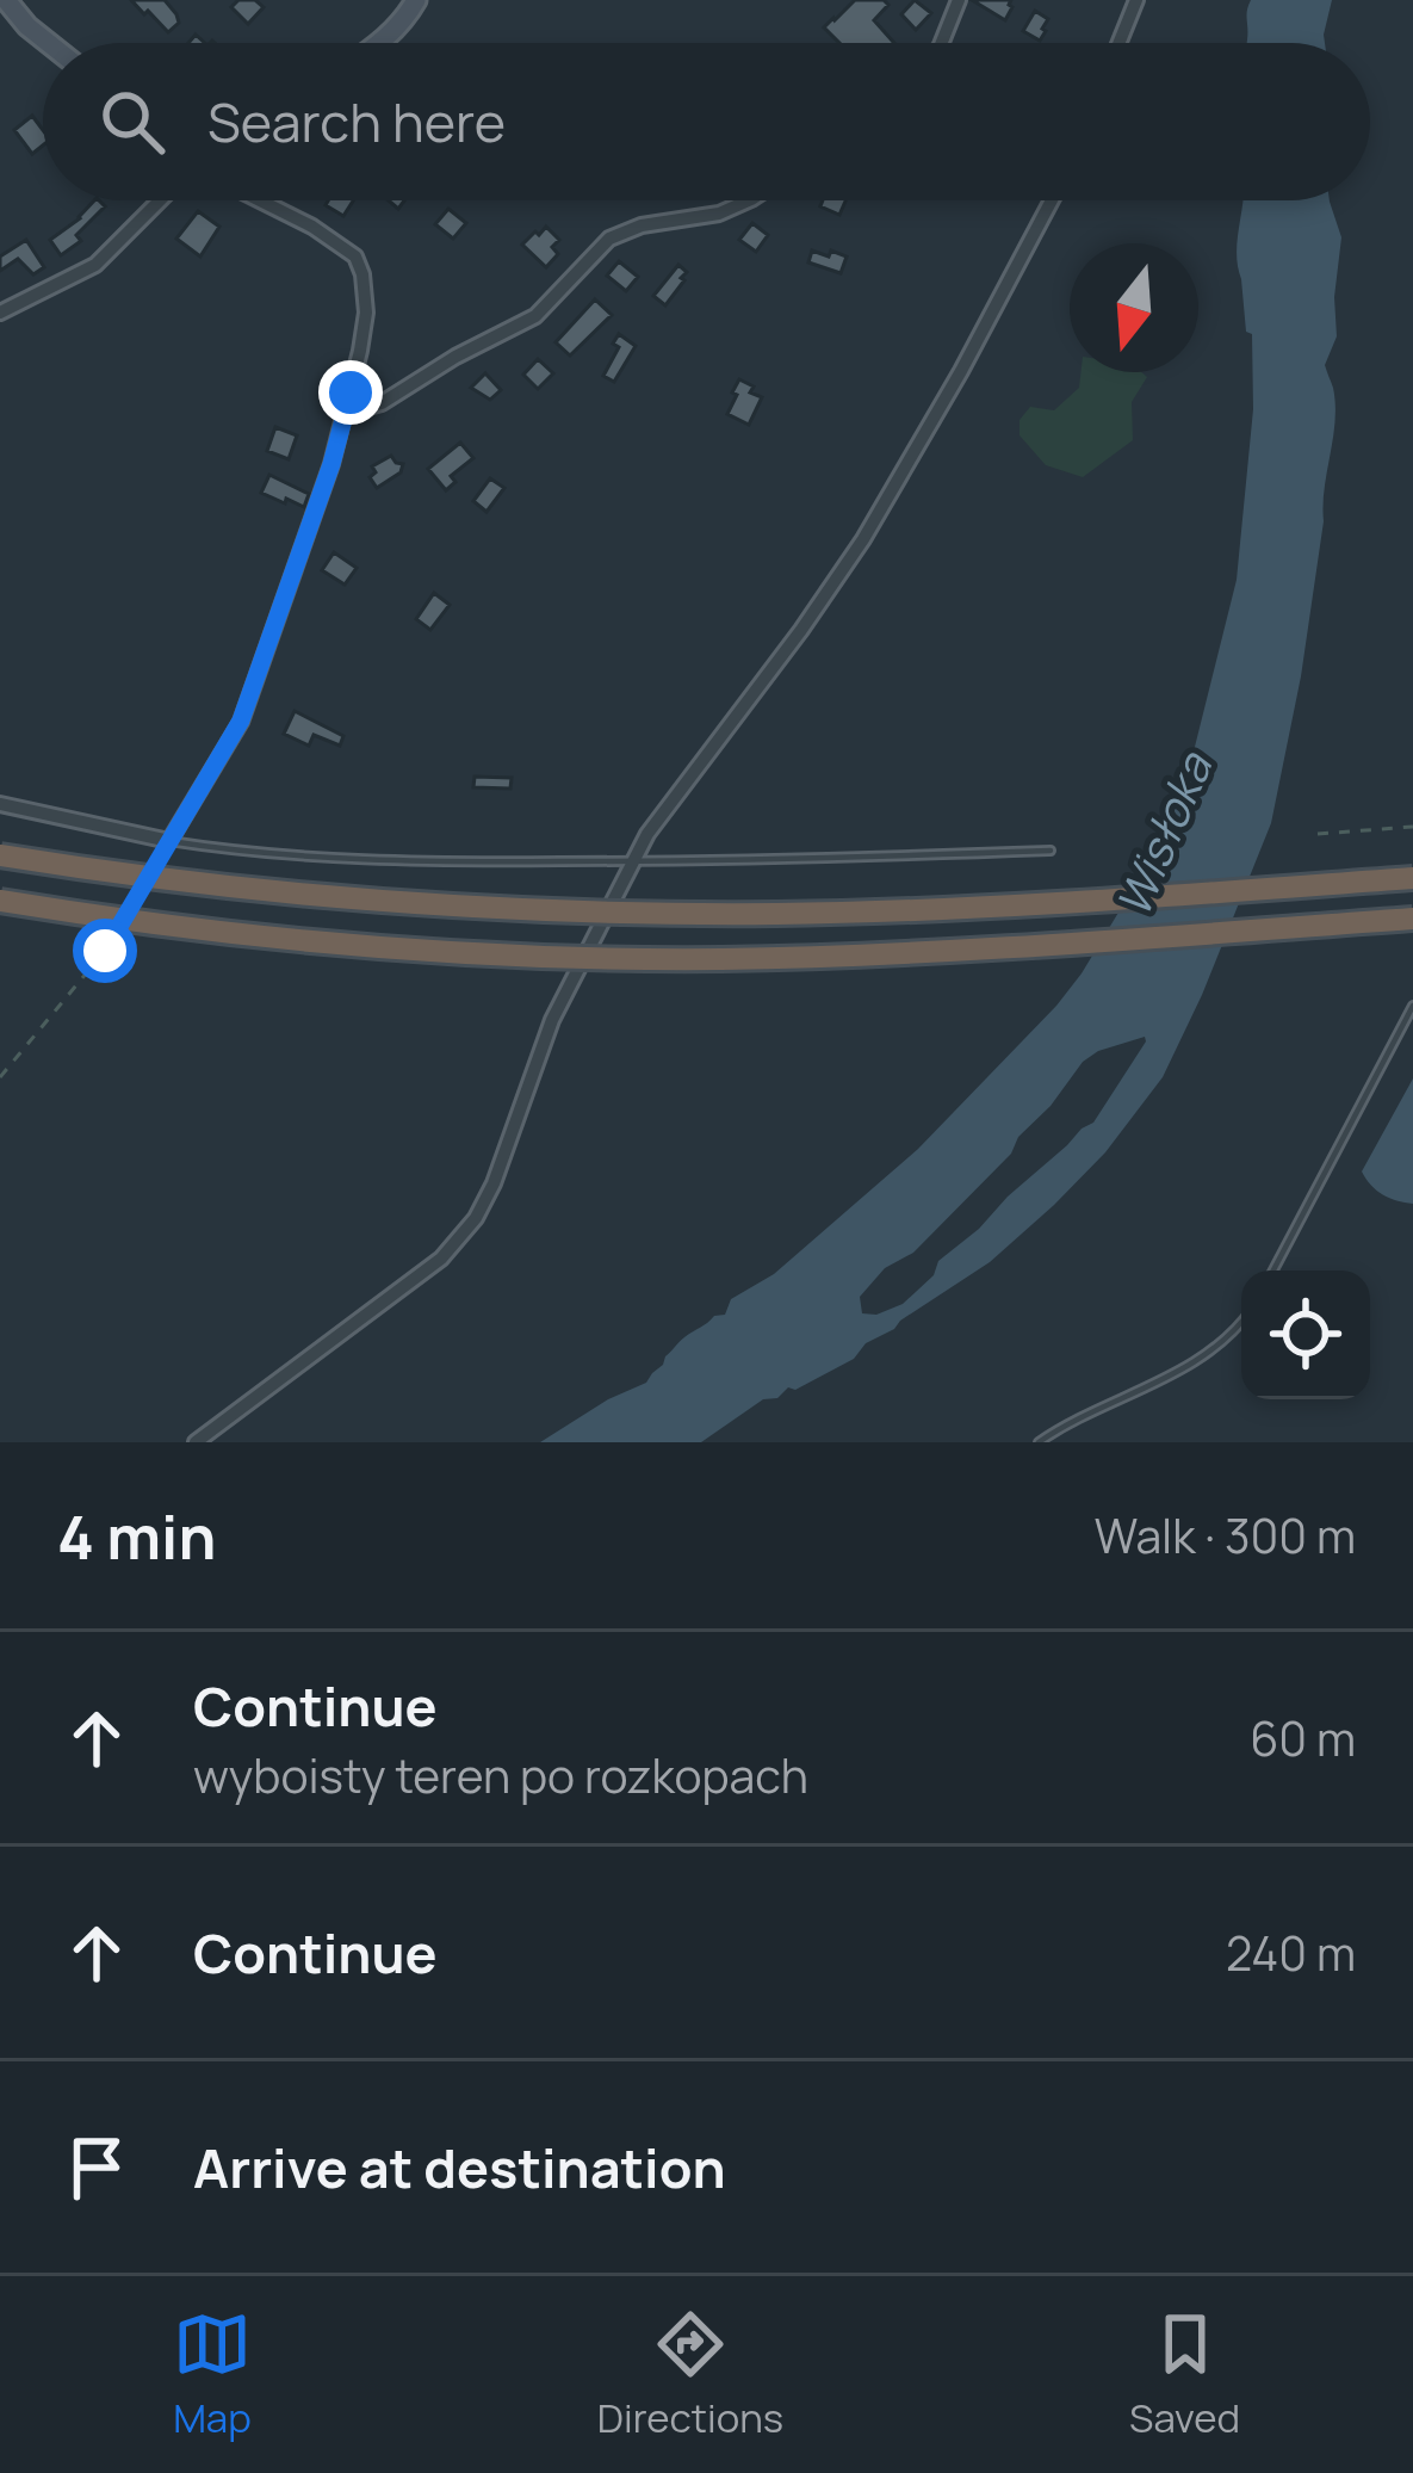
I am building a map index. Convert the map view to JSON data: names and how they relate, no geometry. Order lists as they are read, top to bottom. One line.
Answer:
{"water":["Wisłoka"],"north":"bottom","page":{"search":"Search here","heading":["4 min","Walk · 300 m"],"list":[["Continue","wyboisty teren po rozkopach","60 m"],["Continue","240 m"],"Arrive at destination"],"nav":["Map","Directions","Saved"]}}
